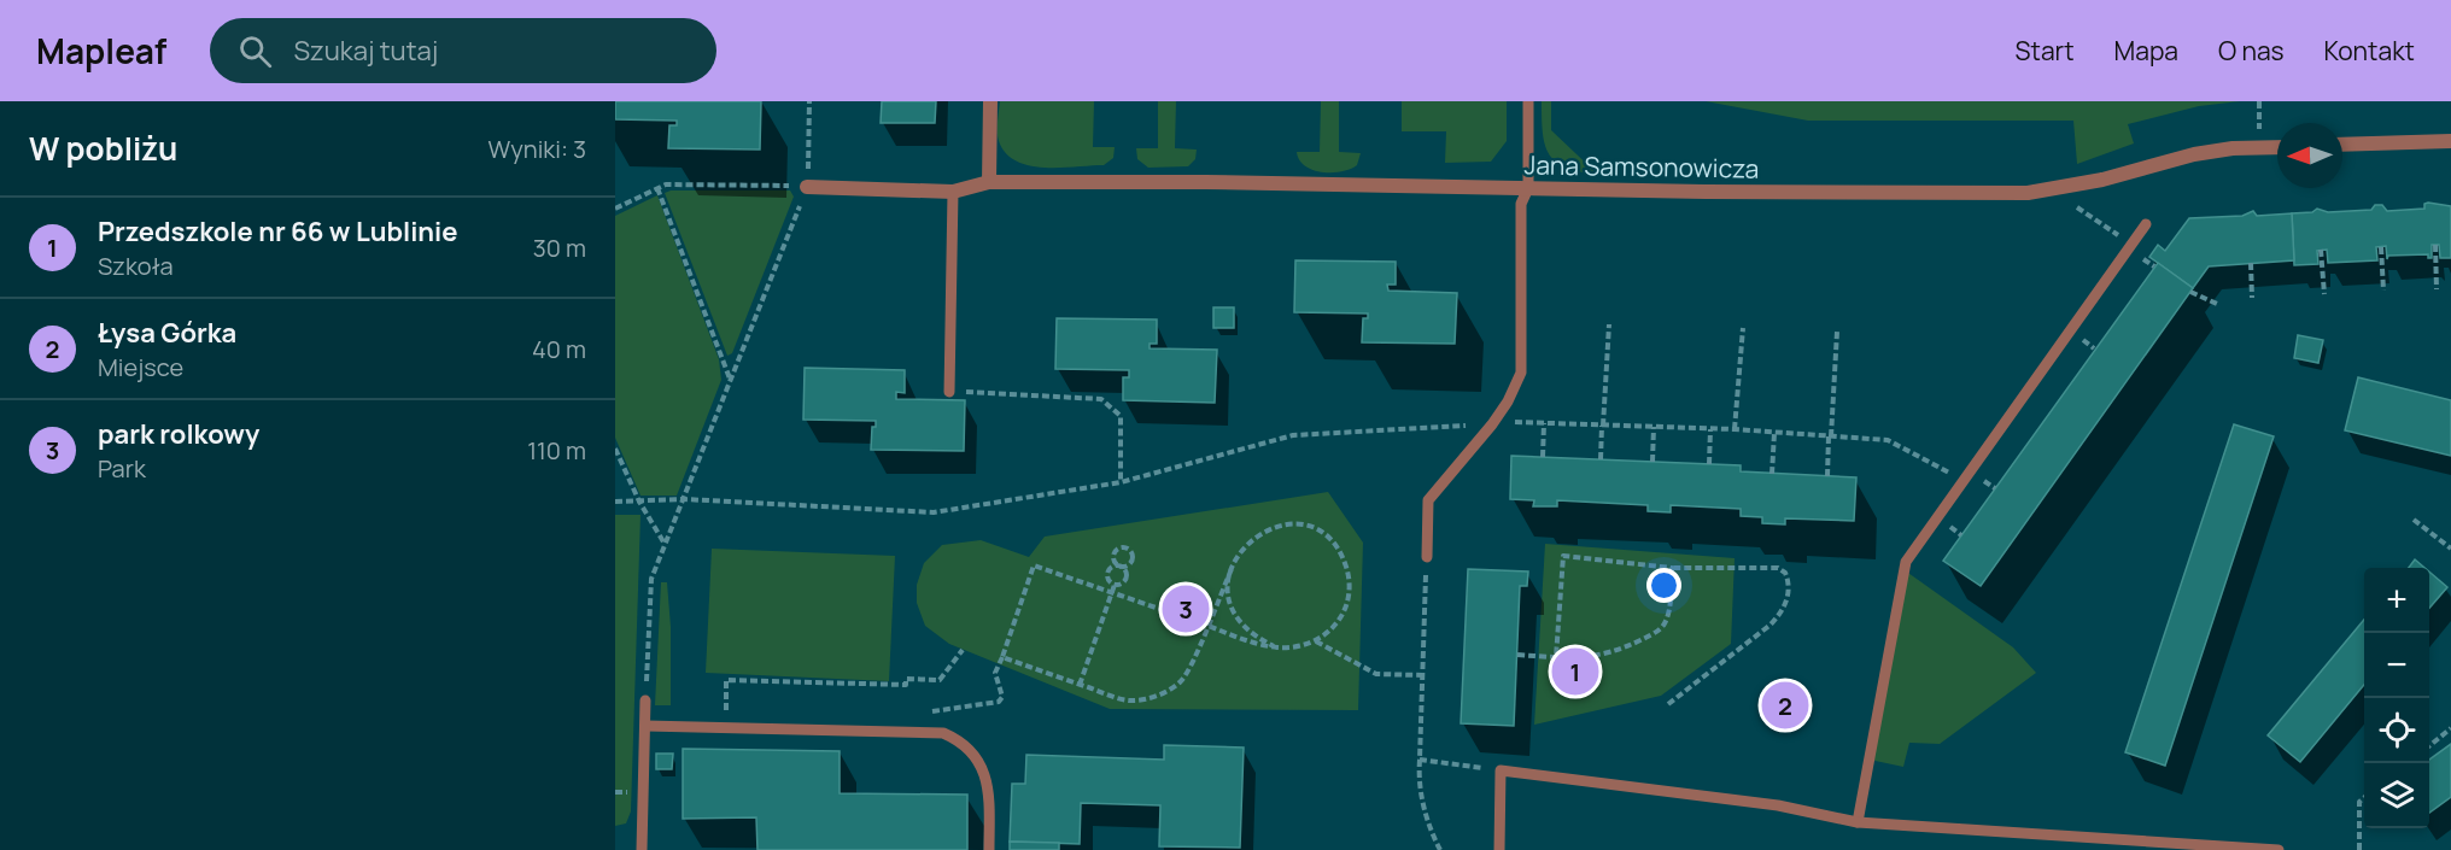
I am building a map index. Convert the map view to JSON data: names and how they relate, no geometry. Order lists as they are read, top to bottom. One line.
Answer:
{"streets":{"street":["Jana Samsonowicza"]},"north":"left","page":{"header":"Mapleaf","search":"Szukaj tutaj","nav":["Start","Mapa","O nas","Kontakt"],"heading":["W pobliżu","Wyniki: 3"],"list":[{"mark":"1","name":"Przedszkole nr 66 w Lublinie","note":"Szkoła","value":"30 m"},{"mark":"2","name":"Łysa Górka","note":"Miejsce","value":"40 m"},{"mark":"3","name":"park rolkowy","note":"Park","value":"110 m"}],"map_buttons":["+","−"],"pins":["3","1","2"]}}
